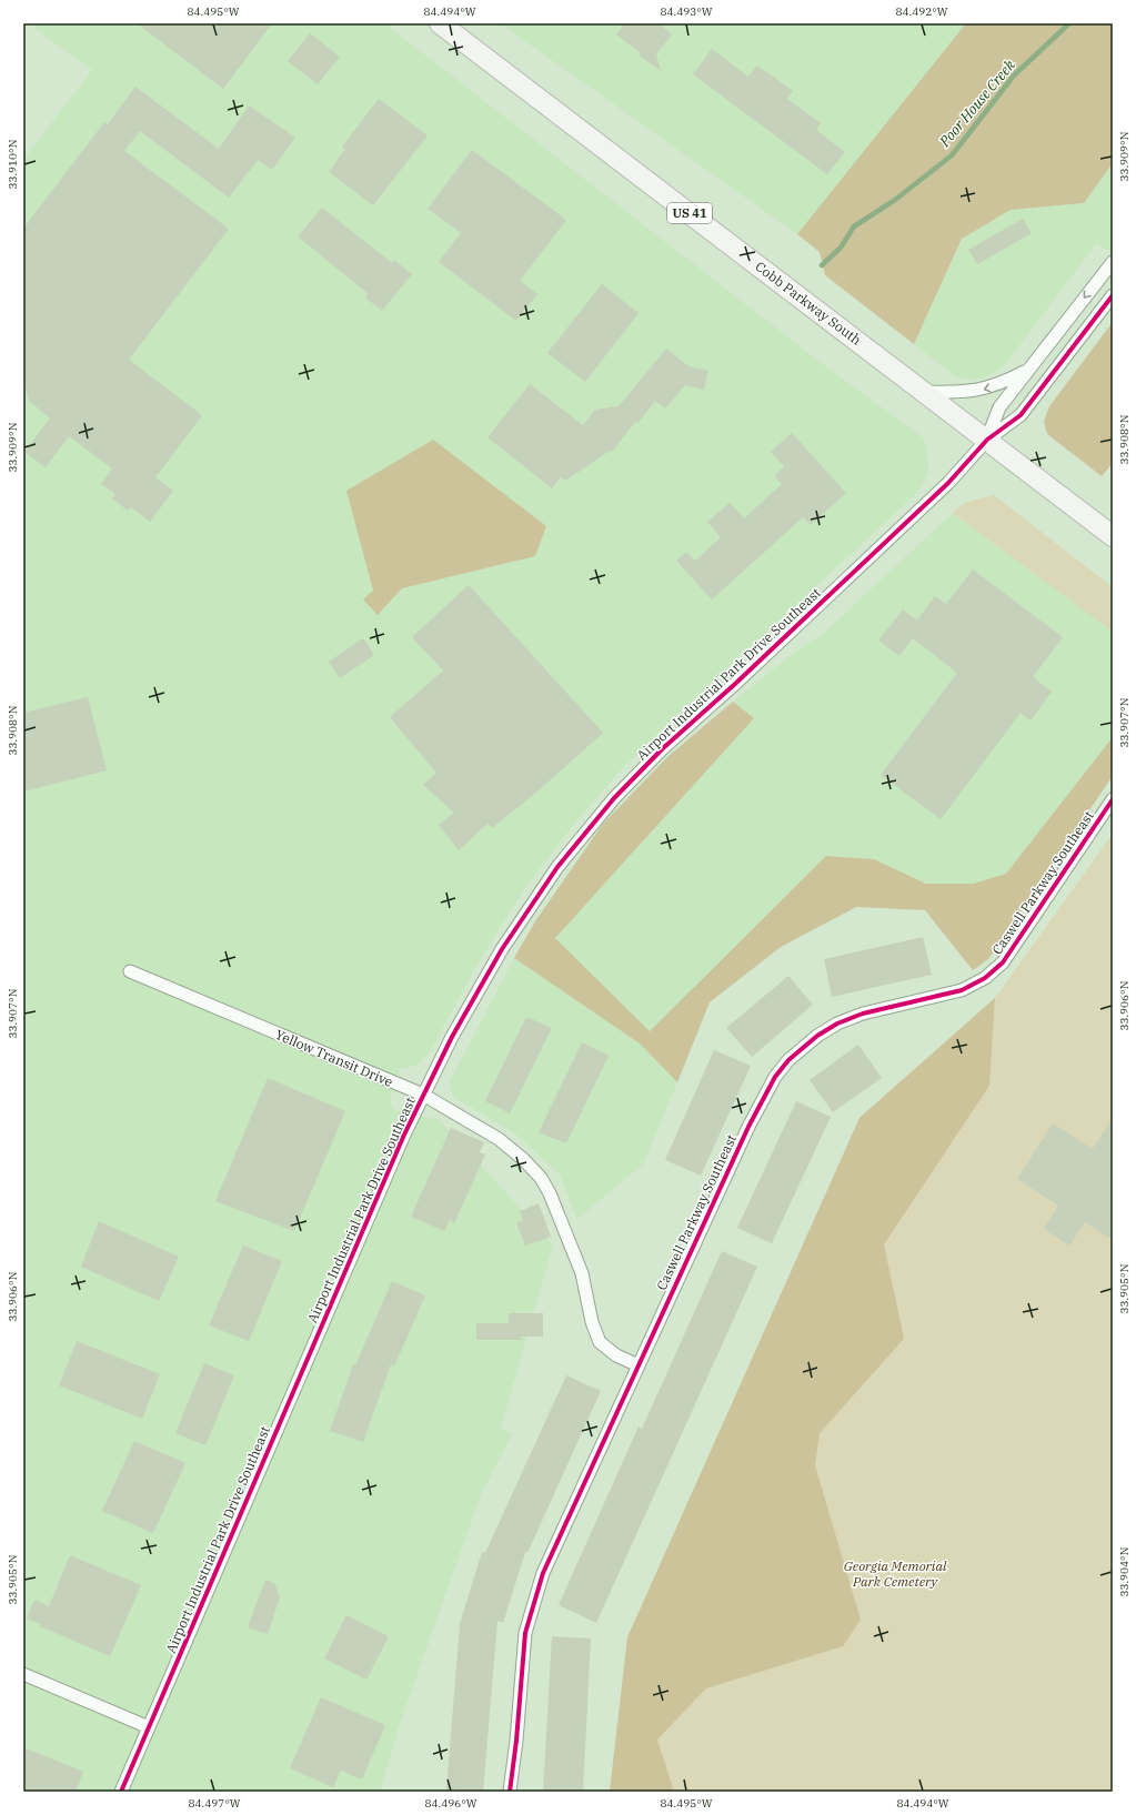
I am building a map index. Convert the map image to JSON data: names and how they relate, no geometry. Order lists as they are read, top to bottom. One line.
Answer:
{"streets":{"main road":["US 41","Cobb Parkway South"],"street":["Airport Industrial Park Drive Southeast","Caswell Parkway Southeast","Yellow Transit Drive"]},"crossings":[["Cobb Parkway South","Airport Industrial Park Drive Southeast"],["Airport Industrial Park Drive Southeast","Yellow Transit Drive"],["Caswell Parkway Southeast","Yellow Transit Drive"]],"water":["Poor House Creek"],"parks":["Georgia Memorial Park Cemetery"],"coordinates":["84.495°W","84.494°W","84.493°W","84.492°W","33.909°N","33.910°N","33.908°N","33.907°N","33.906°N","33.905°N","33.904°N","84.497°W","84.496°W"]}
